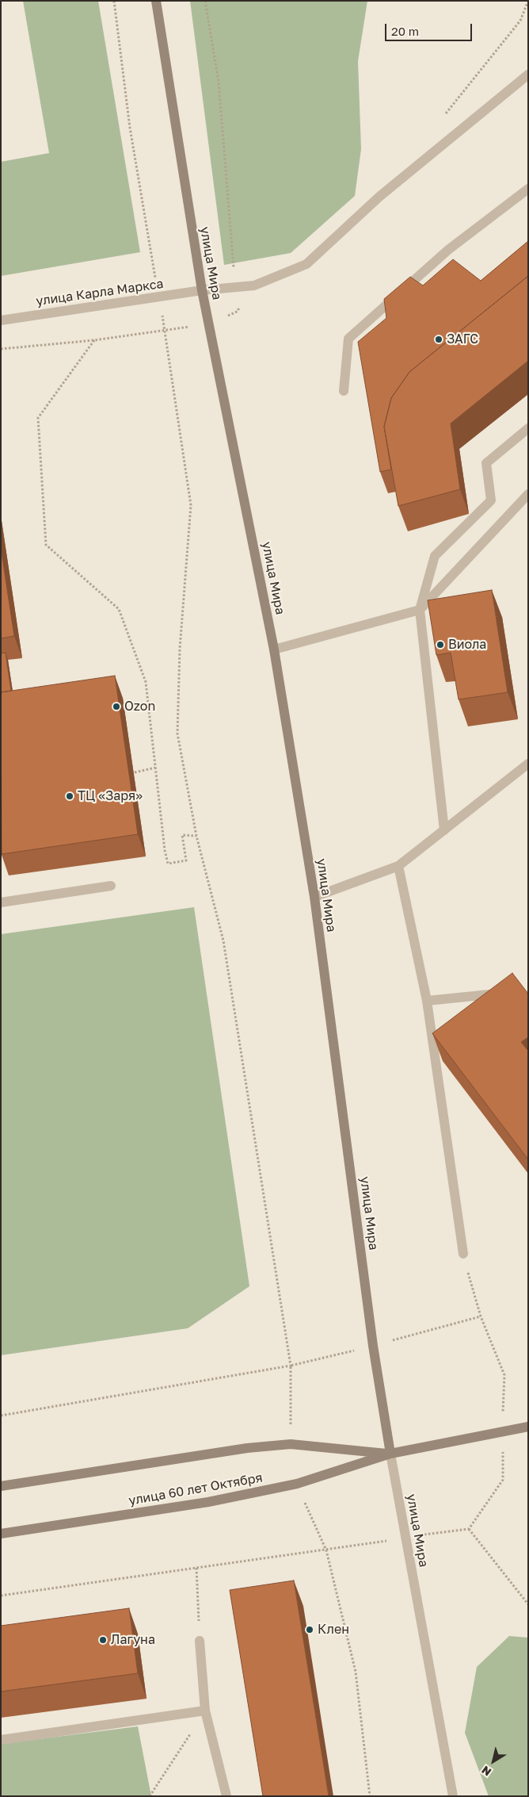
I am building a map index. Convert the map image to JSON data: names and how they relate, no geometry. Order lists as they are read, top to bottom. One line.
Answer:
{"streets":{"street":["улица Мира","улица Карла Маркса","улица 60 лет Октября"]},"crossings":[["улица Мира","улица Карла Маркса"],["улица Мира","улица 60 лет Октября"]],"places":["ЗАГС","Виола","Ozon","ТЦ «Заря»","Клен","Лагуна"],"scale_bar":"20 m","north":"bottom left"}
